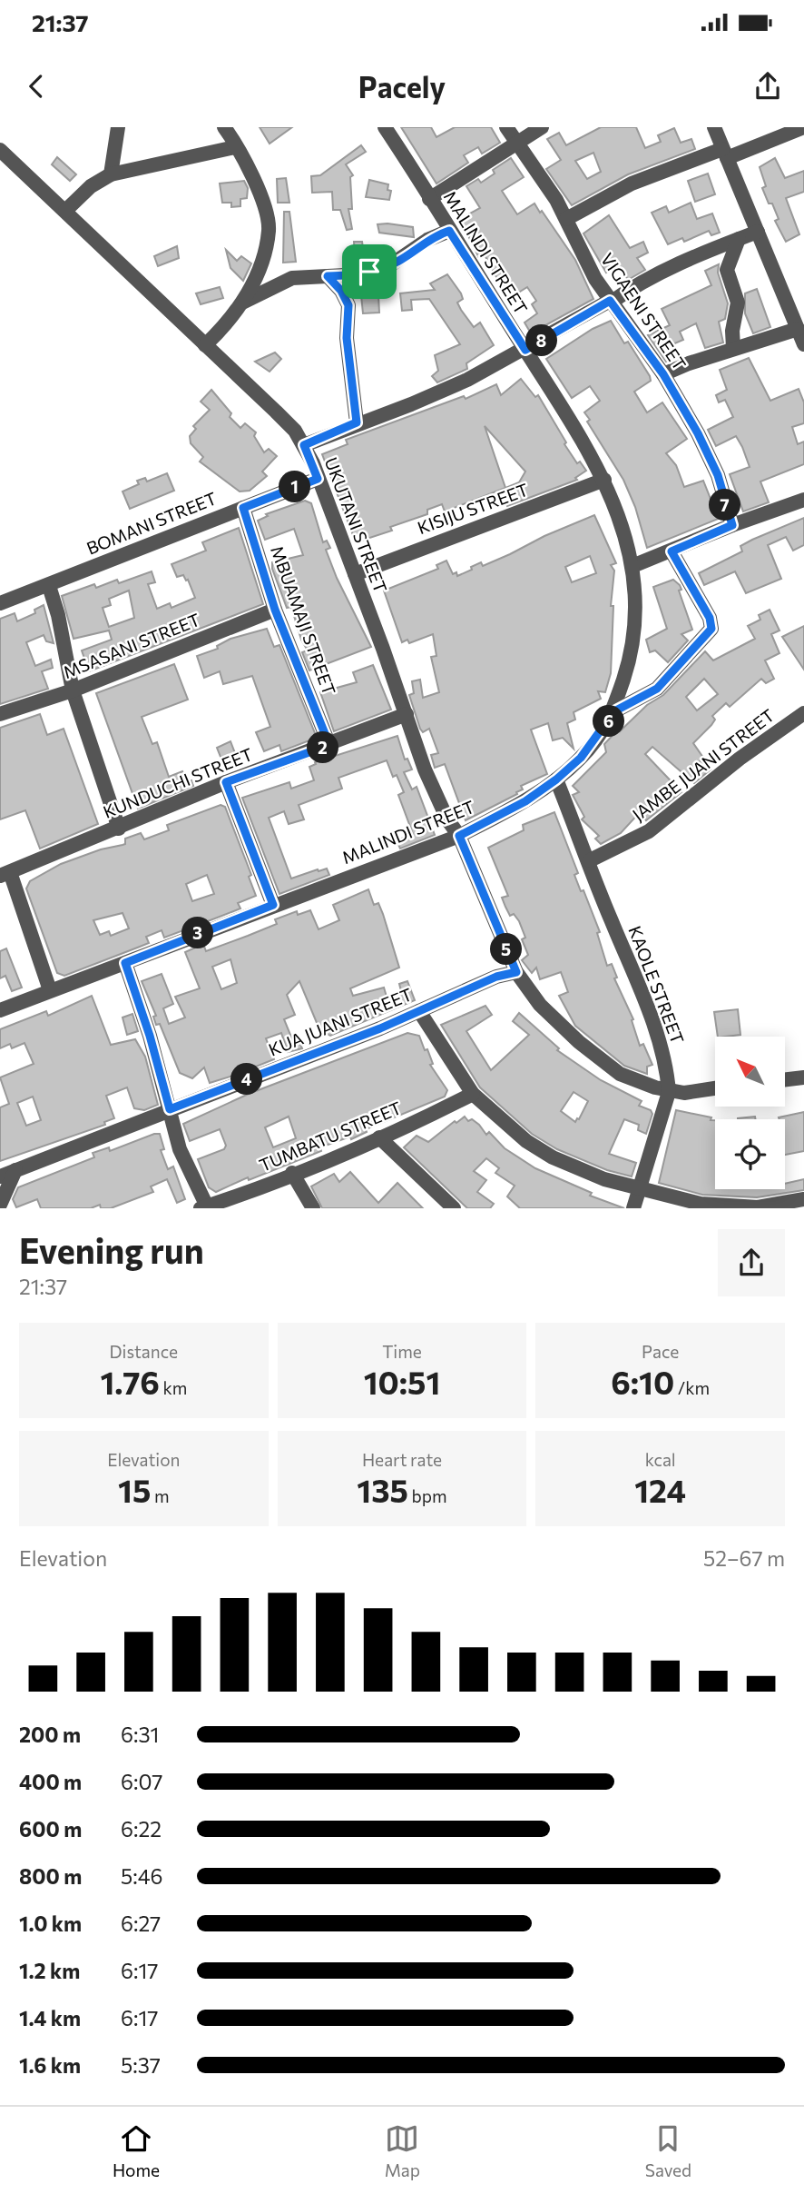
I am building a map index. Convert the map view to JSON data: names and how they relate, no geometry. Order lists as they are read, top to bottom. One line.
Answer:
{"streets":{"street":["MALINDI STREET","VIGAENI STREET","KISIJU STREET","BOMANI STREET","UKUTANI STREET","MBUAMAJI STREET","MSASANI STREET","JAMBE JUANI STREET","KUNDUCHI STREET","KAOLE STREET","KUA JUANI STREET","TUMBATU STREET"]},"crossings":[["MALINDI STREET","KISIJU STREET"],["MALINDI STREET","UKUTANI STREET"],["MALINDI STREET","KAOLE STREET"],["KISIJU STREET","UKUTANI STREET"],["BOMANI STREET","UKUTANI STREET"],["BOMANI STREET","MBUAMAJI STREET"],["UKUTANI STREET","KUNDUCHI STREET"],["UKUTANI STREET","KAOLE STREET"],["UKUTANI STREET","KUA JUANI STREET"],["MBUAMAJI STREET","MSASANI STREET"],["MBUAMAJI STREET","KUNDUCHI STREET"],["JAMBE JUANI STREET","KAOLE STREET"]],"north":"top left","page":{"status":"21:37","header":"Pacely","pins":["8","1","7","6","2","3","5","4"],"heading":["Evening run","21:37"],"stats":[["Distance","1.76 km"],["Time","10:51"],["Pace","6:10 /km"],["Elevation","15 m"],["Heart rate","135 bpm"],["kcal","124"]],"chart":["Elevation","52–67 m"],"list":[{"name":"200 m","note":"6:31"},{"name":"400 m","note":"6:07"},{"name":"600 m","note":"6:22"},{"name":"800 m","note":"5:46"},{"name":"1.0 km","note":"6:27"},{"name":"1.2 km","note":"6:17"},{"name":"1.4 km","note":"6:17"},{"name":"1.6 km","note":"5:37"}],"tabs":["Home","Map","Saved"]}}
